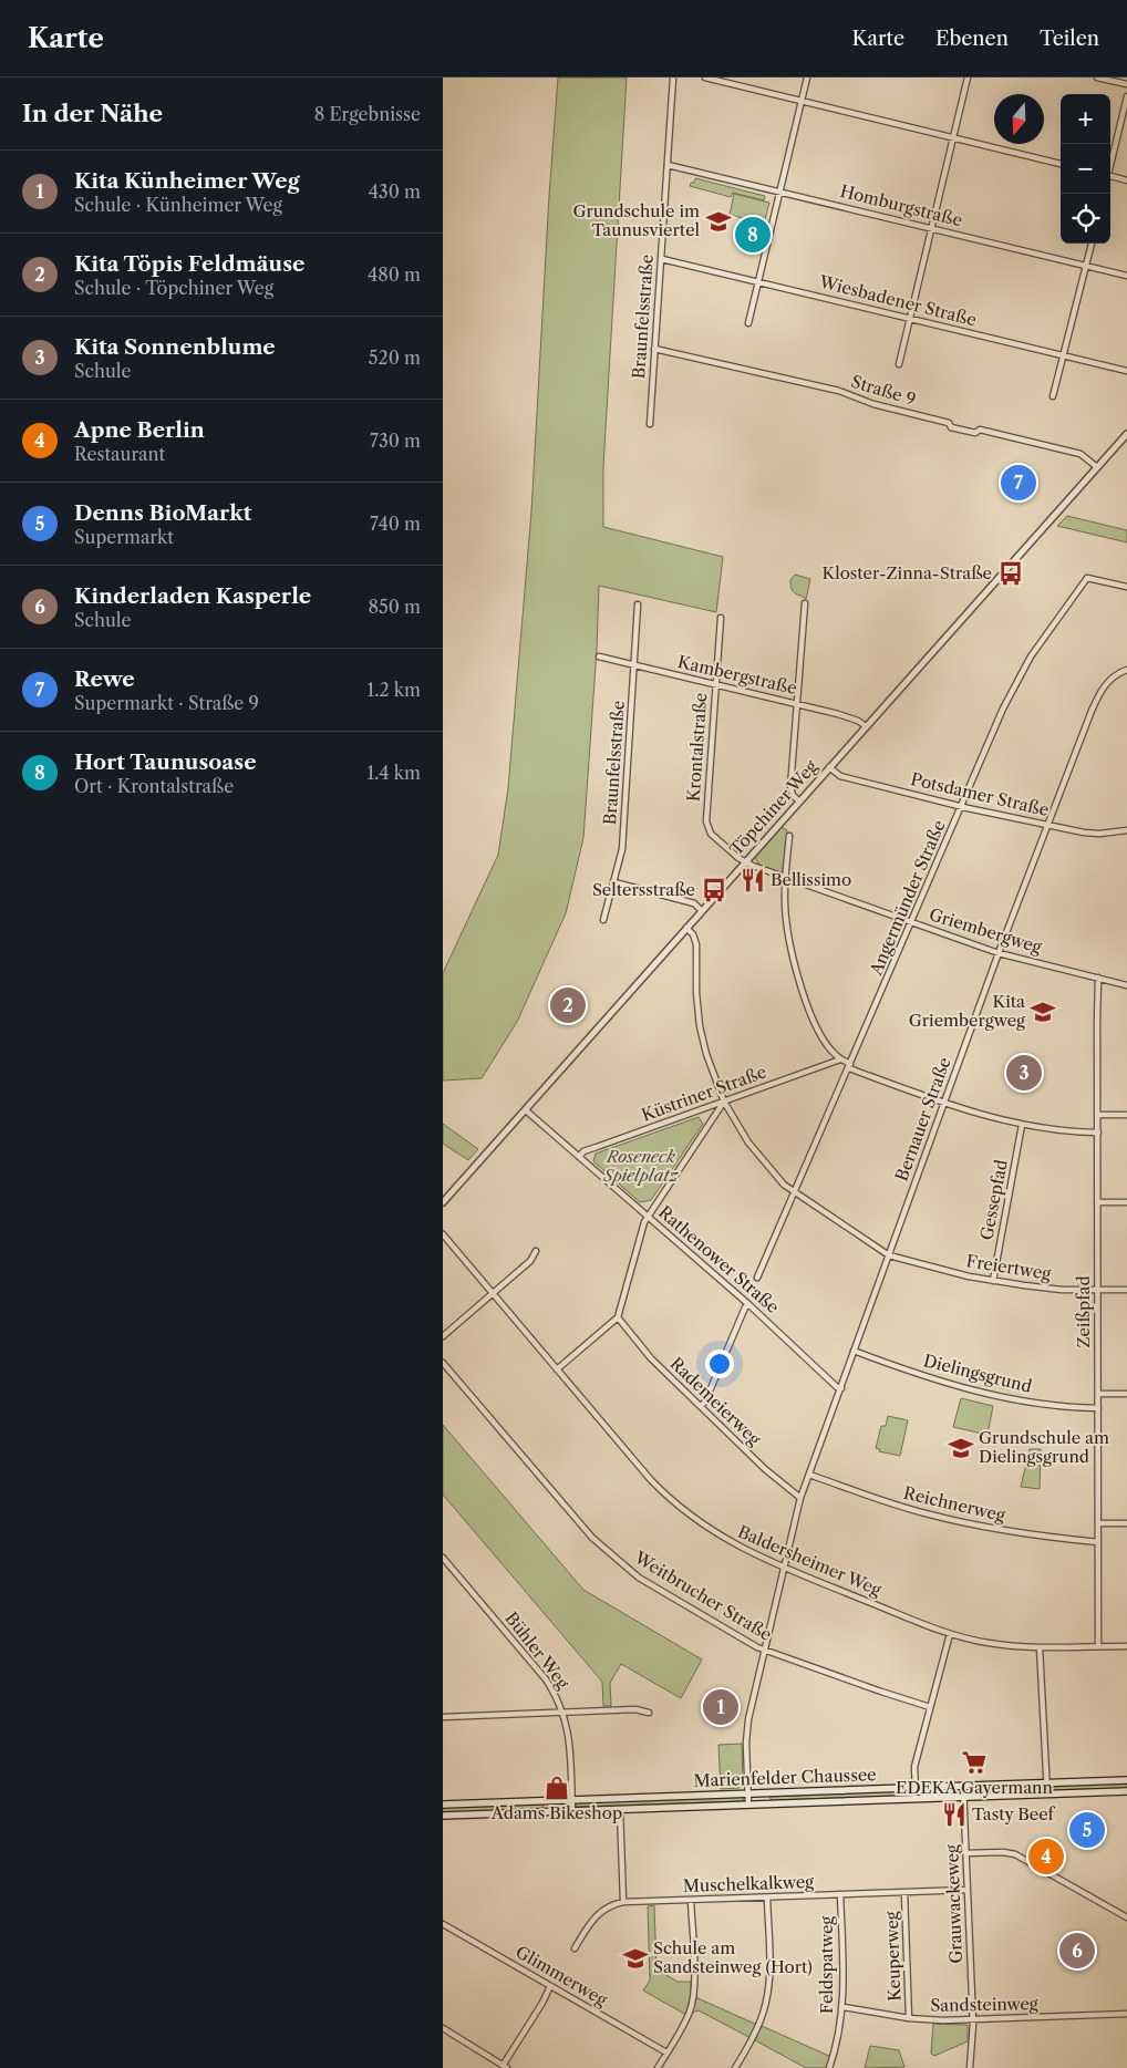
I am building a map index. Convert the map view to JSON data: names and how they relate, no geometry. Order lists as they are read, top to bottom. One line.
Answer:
{"streets":{"main road":["Marienfelder Chaussee"],"street":["Homburgstraße","Wiesbadener Straße","Braunfelsstraße","Straße 9","Kambergstraße","Krontalstraße","Potsdamer Straße","Töpchiner Weg","Angermünder Straße","Griembergweg","Küstriner Straße","Bernauer Straße","Gessepfad","Rathenower Straße","Freiertweg","Zeißpfad","Dielingsgrund","Rademeierweg","Reichnerweg","Baldersheimer Weg","Weitbrucher Straße","Bühler Weg","Muschelkalkweg","Grauwackeweg","Keuperweg","Feldspatweg","Glimmerweg","Sandsteinweg"]},"crossings":[["Homburgstraße","Braunfelsstraße"],["Wiesbadener Straße","Braunfelsstraße"],["Braunfelsstraße","Straße 9"],["Braunfelsstraße","Kambergstraße"],["Straße 9","Töpchiner Weg"],["Kambergstraße","Krontalstraße"],["Kambergstraße","Töpchiner Weg"],["Krontalstraße","Töpchiner Weg"],["Krontalstraße","Griembergweg"],["Potsdamer Straße","Töpchiner Weg"],["Potsdamer Straße","Angermünder Straße"],["Potsdamer Straße","Bernauer Straße"],["Töpchiner Weg","Griembergweg"],["Töpchiner Weg","Rathenower Straße"],["Töpchiner Weg","Freiertweg"],["Angermünder Straße","Griembergweg"],["Angermünder Straße","Freiertweg"],["Griembergweg","Bernauer Straße"],["Griembergweg","Zeißpfad"],["Küstriner Straße","Rathenower Straße"],["Küstriner Straße","Freiertweg"],["Bernauer Straße","Rathenower Straße"],["Bernauer Straße","Freiertweg"],["Bernauer Straße","Dielingsgrund"],["Bernauer Straße","Rademeierweg"],["Bernauer Straße","Reichnerweg"],["Bernauer Straße","Baldersheimer Weg"],["Bernauer Straße","Weitbrucher Straße"],["Bernauer Straße","Marienfelder Chaussee"],["Gessepfad","Freiertweg"],["Freiertweg","Zeißpfad"],["Zeißpfad","Dielingsgrund"],["Zeißpfad","Reichnerweg"],["Zeißpfad","Baldersheimer Weg"],["Bühler Weg","Marienfelder Chaussee"],["Marienfelder Chaussee","Grauwackeweg"],["Muschelkalkweg","Grauwackeweg"],["Muschelkalkweg","Keuperweg"],["Muschelkalkweg","Feldspatweg"],["Grauwackeweg","Sandsteinweg"],["Keuperweg","Sandsteinweg"],["Feldspatweg","Sandsteinweg"]],"parks":["Roseneck Spielplatz"],"places":{"school or university":["Grundschule im Taunusviertel","Kita Griembergweg","Grundschule am Dielingsgrund","Schule am Sandsteinweg (Hort)"],"bus stop":["Kloster-Zinna-Straße","Seltersstraße"],"restaurant":["Bellissimo","Tasty Beef"],"supermarket":["EDEKA Gayermann"],"shop":["Adams Bikeshop"]},"north":"bottom","page":{"header":"Karte","nav":["Karte","Ebenen","Teilen"],"heading":["In der Nähe","8 Ergebnisse"],"map_buttons":["+","−"],"list":[{"mark":"1","name":"Kita Künheimer Weg","note":"Schule · Künheimer Weg","value":"430 m"},{"mark":"2","name":"Kita Töpis Feldmäuse","note":"Schule · Töpchiner Weg","value":"480 m"},{"mark":"3","name":"Kita Sonnenblume","note":"Schule","value":"520 m"},{"mark":"4","name":"Apne Berlin","note":"Restaurant","value":"730 m"},{"mark":"5","name":"Denns BioMarkt","note":"Supermarkt","value":"740 m"},{"mark":"6","name":"Kinderladen Kasperle","note":"Schule","value":"850 m"},{"mark":"7","name":"Rewe","note":"Supermarkt · Straße 9","value":"1.2 km"},{"mark":"8","name":"Hort Taunusoase","note":"Ort · Krontalstraße","value":"1.4 km"}],"pins":["8","7","2","3","1","5","4","6"]}}
